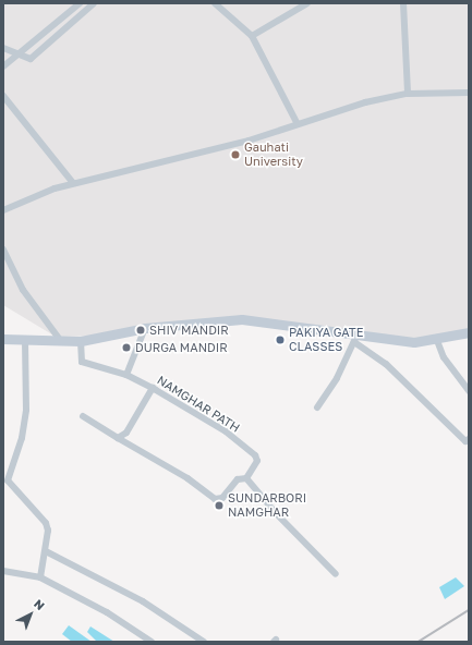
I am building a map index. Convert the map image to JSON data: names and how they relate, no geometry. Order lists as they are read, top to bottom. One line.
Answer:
{"streets":{"street":["NAMGHAR PATH"]},"places":["Gauhati University","SHIV MANDIR","PAKIYA GATE CLASSES","DURGA MANDIR","SUNDARBORI NAMGHAR"],"north":"top right"}
